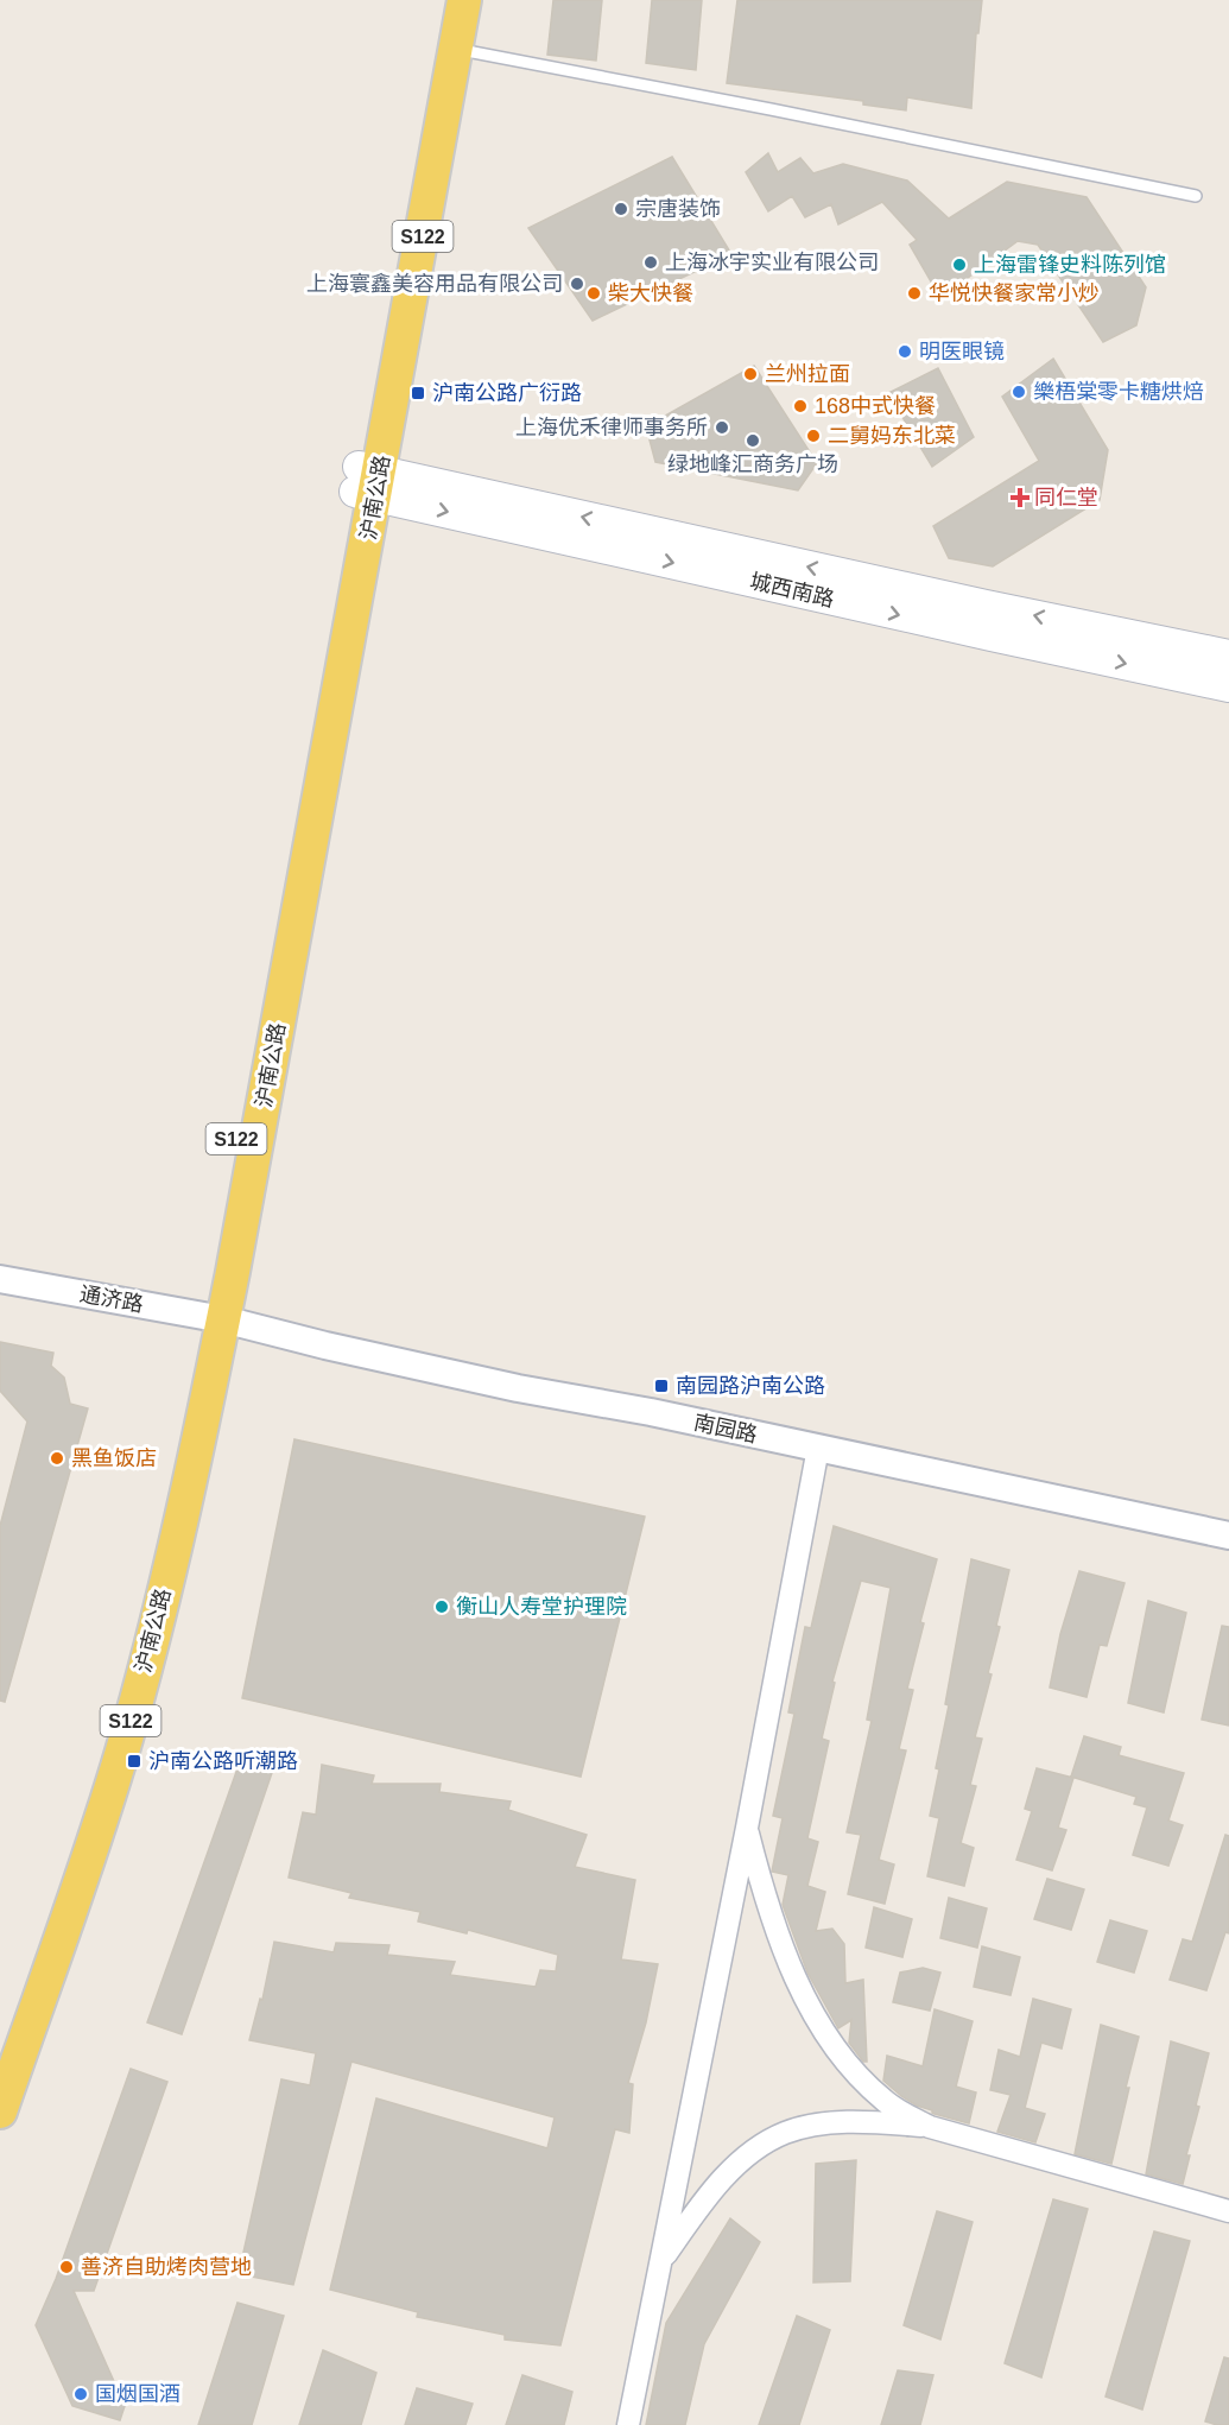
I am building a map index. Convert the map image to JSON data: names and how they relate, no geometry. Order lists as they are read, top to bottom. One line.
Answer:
{"streets":{"main road":["S122","沪南公路","城西南路"],"street":["通济路","南园路"]},"crossings":[["沪南公路","城西南路"],["沪南公路","通济路"],["沪南公路","南园路"],["通济路","南园路"]],"places":{"other":["宗唐装饰","上海冰宇实业有限公司","上海雷锋史料陈列馆","上海寰鑫美容用品有限公司","柴大快餐","华悦快餐家常小炒","明医眼镜","兰州拉面","樂梧棠零卡糖烘焙","168中式快餐","上海优禾律师事务所","二舅妈东北菜","绿地峰汇商务广场","黑鱼饭店","衡山人寿堂护理院","善济自助烤肉营地","国烟国酒"],"transit":["沪南公路广衍路","南园路沪南公路","沪南公路听潮路"],"health":["同仁堂"]}}
